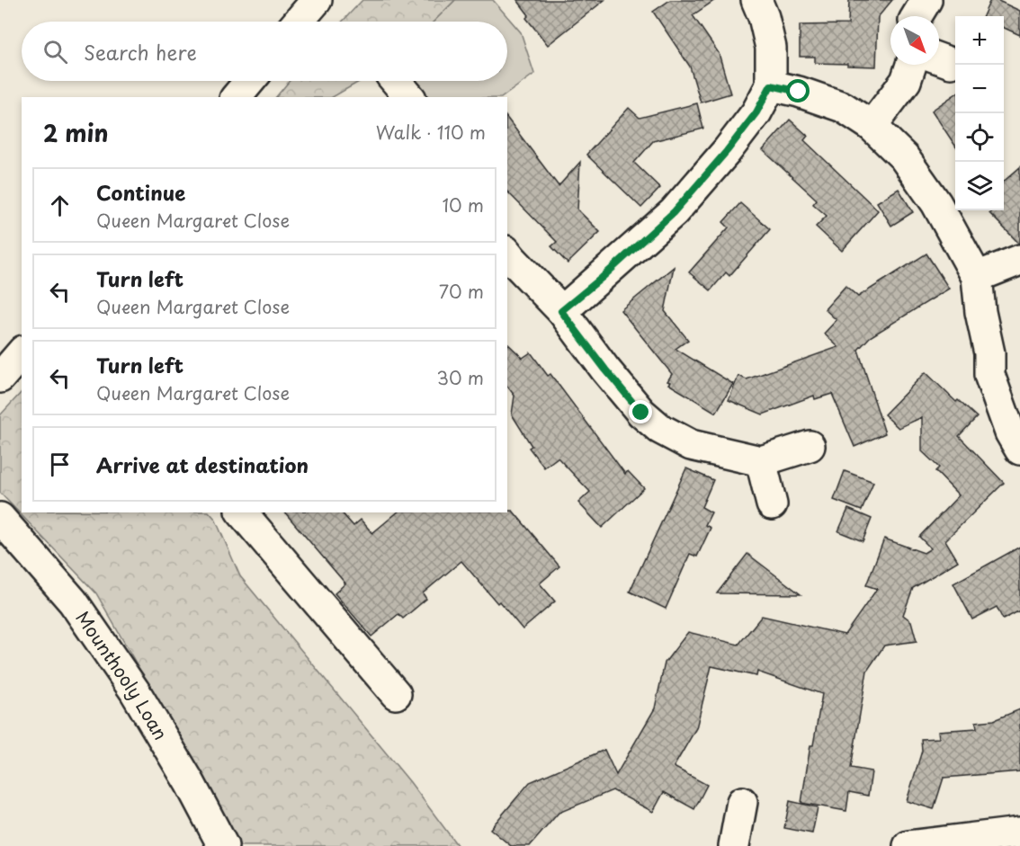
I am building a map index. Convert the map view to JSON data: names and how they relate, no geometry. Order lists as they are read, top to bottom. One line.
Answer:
{"streets":{"street":["Mounthooly Loan"]},"north":"bottom right","page":{"map_buttons":["+","−"],"search":"Search here","heading":["2 min","Walk · 110 m"],"list":[["Continue","Queen Margaret Close","10 m"],["Turn left","Queen Margaret Close","70 m"],["Turn left","Queen Margaret Close","30 m"],"Arrive at destination"]}}
